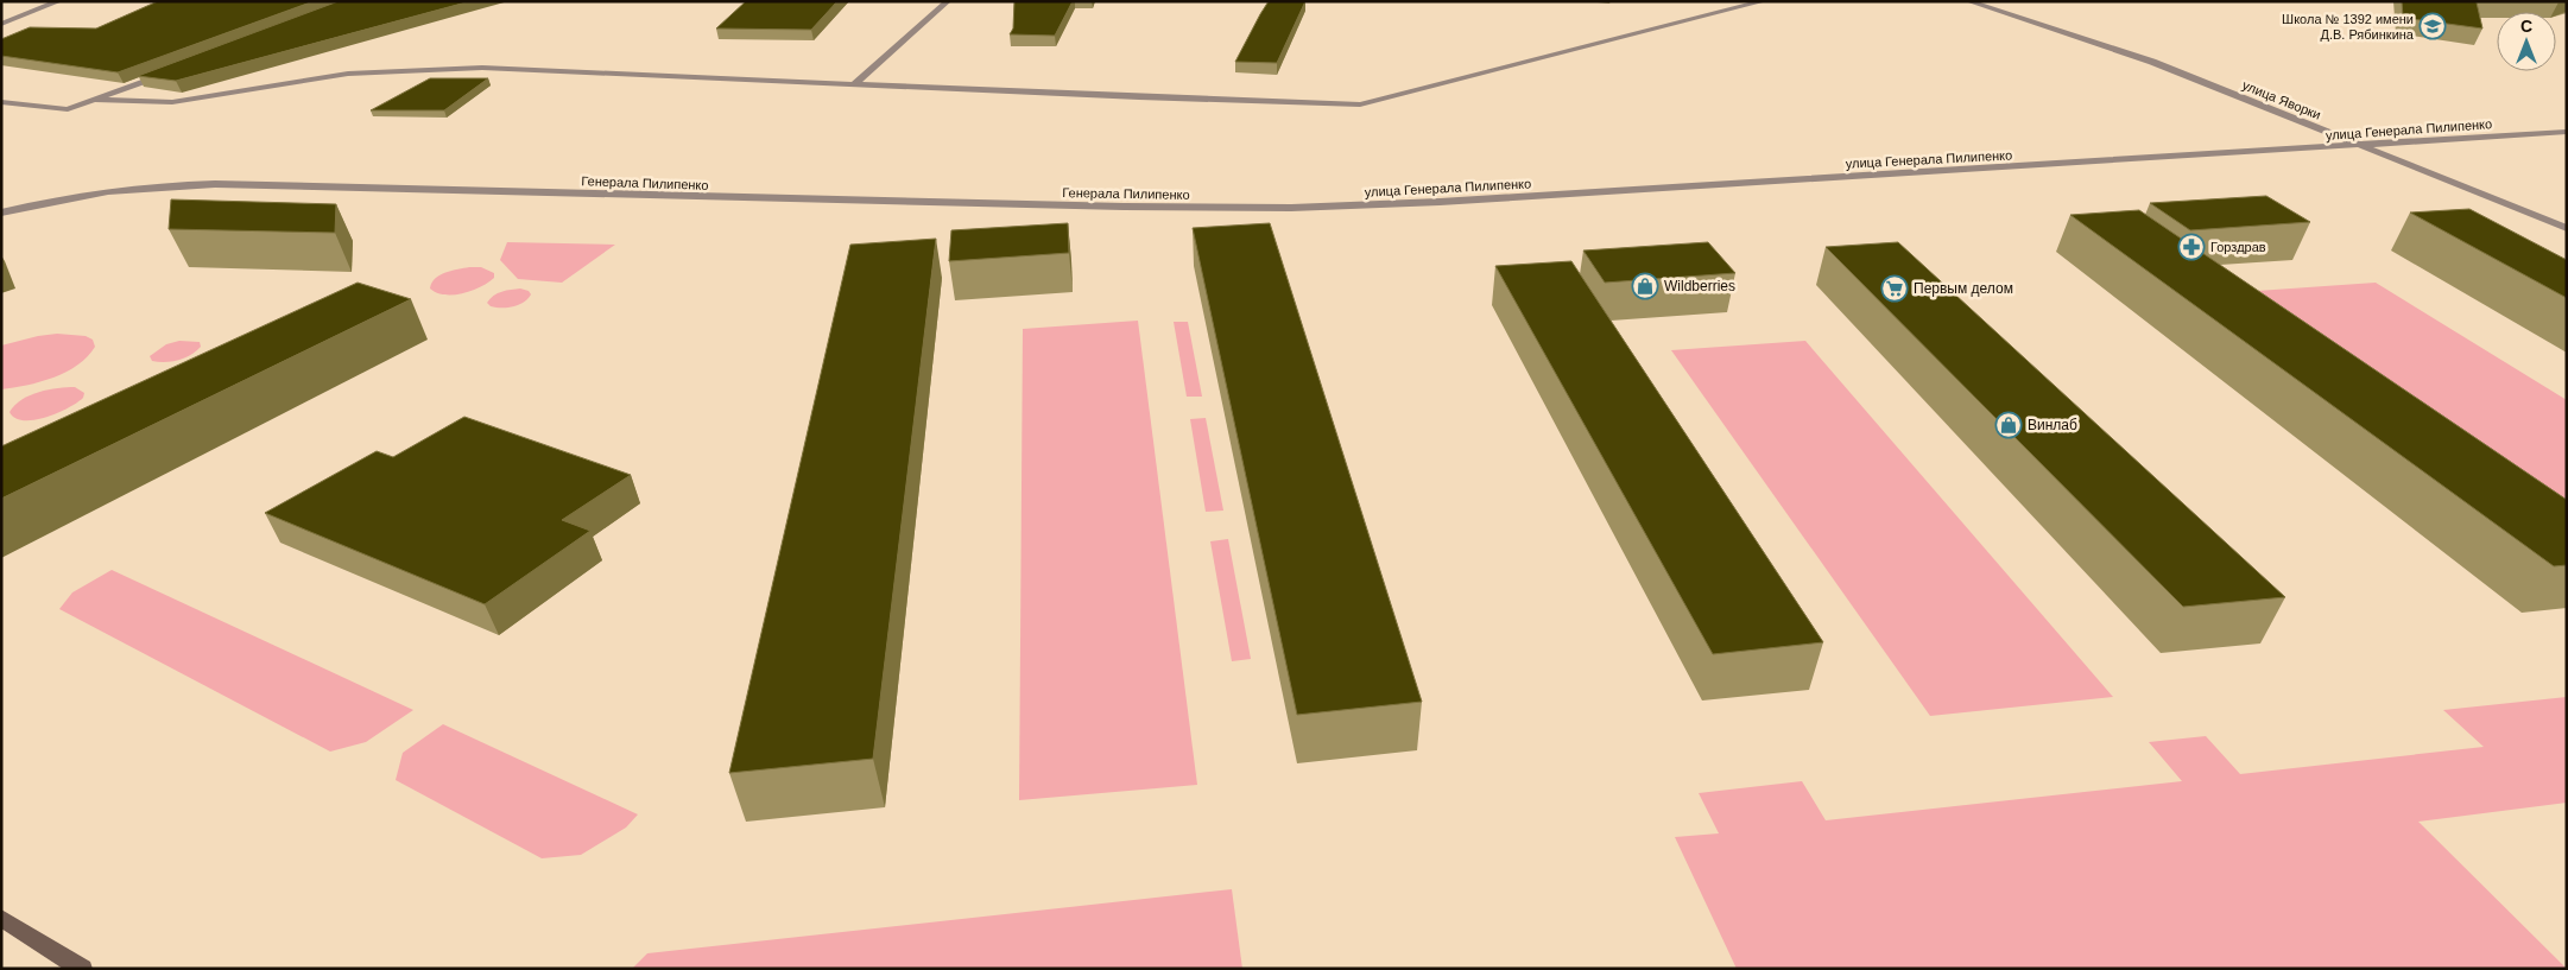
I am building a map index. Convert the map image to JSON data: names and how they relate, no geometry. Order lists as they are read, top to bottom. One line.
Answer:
{"streets":{"street":["улица Яворки","улица Генерала Пилипенко","Генерала Пилипенко"]},"crossings":[["улица Яворки","улица Генерала Пилипенко"],["улица Генерала Пилипенко","Генерала Пилипенко"]],"places":{"school or university":["Школа № 1392 имени Д.В. Рябинкина"],"pharmacy":["Горздрав"],"shop":["Wildberries","Винлаб"],"supermarket":["Первым делом"]},"north":"top"}
